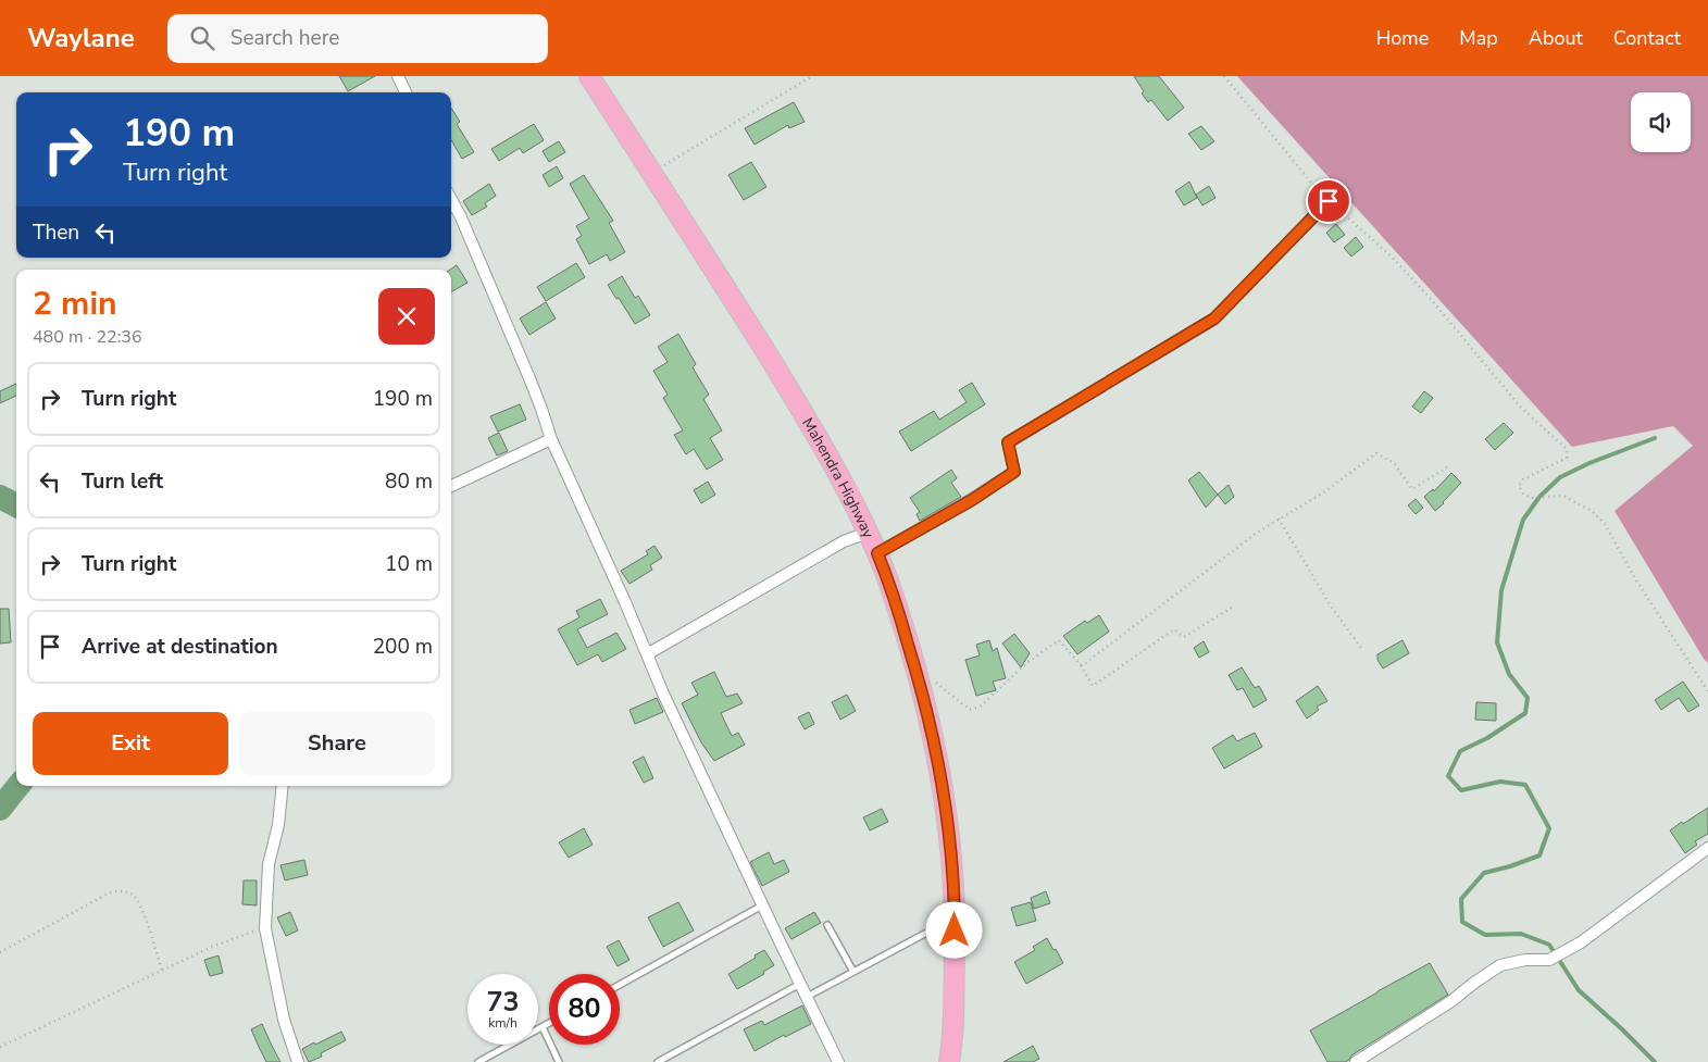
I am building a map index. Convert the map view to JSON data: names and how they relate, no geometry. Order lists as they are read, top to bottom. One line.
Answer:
{"streets":{"highway":["Mahendra Highway"]},"page":{"header":"Waylane","search":"Search here","nav":["Home","Map","About","Contact"],"turn":["190 m","Turn right"],"then":"Then","heading":["2 min","480 m · 22:36"],"list":[{"name":"Turn right","value":"190 m"},{"name":"Turn left","value":"80 m"},{"name":"Turn right","value":"10 m"},{"name":"Arrive at destination","value":"200 m"}],"buttons":["Exit","Share"],"speed":"73 km/h","limit":"80"}}
